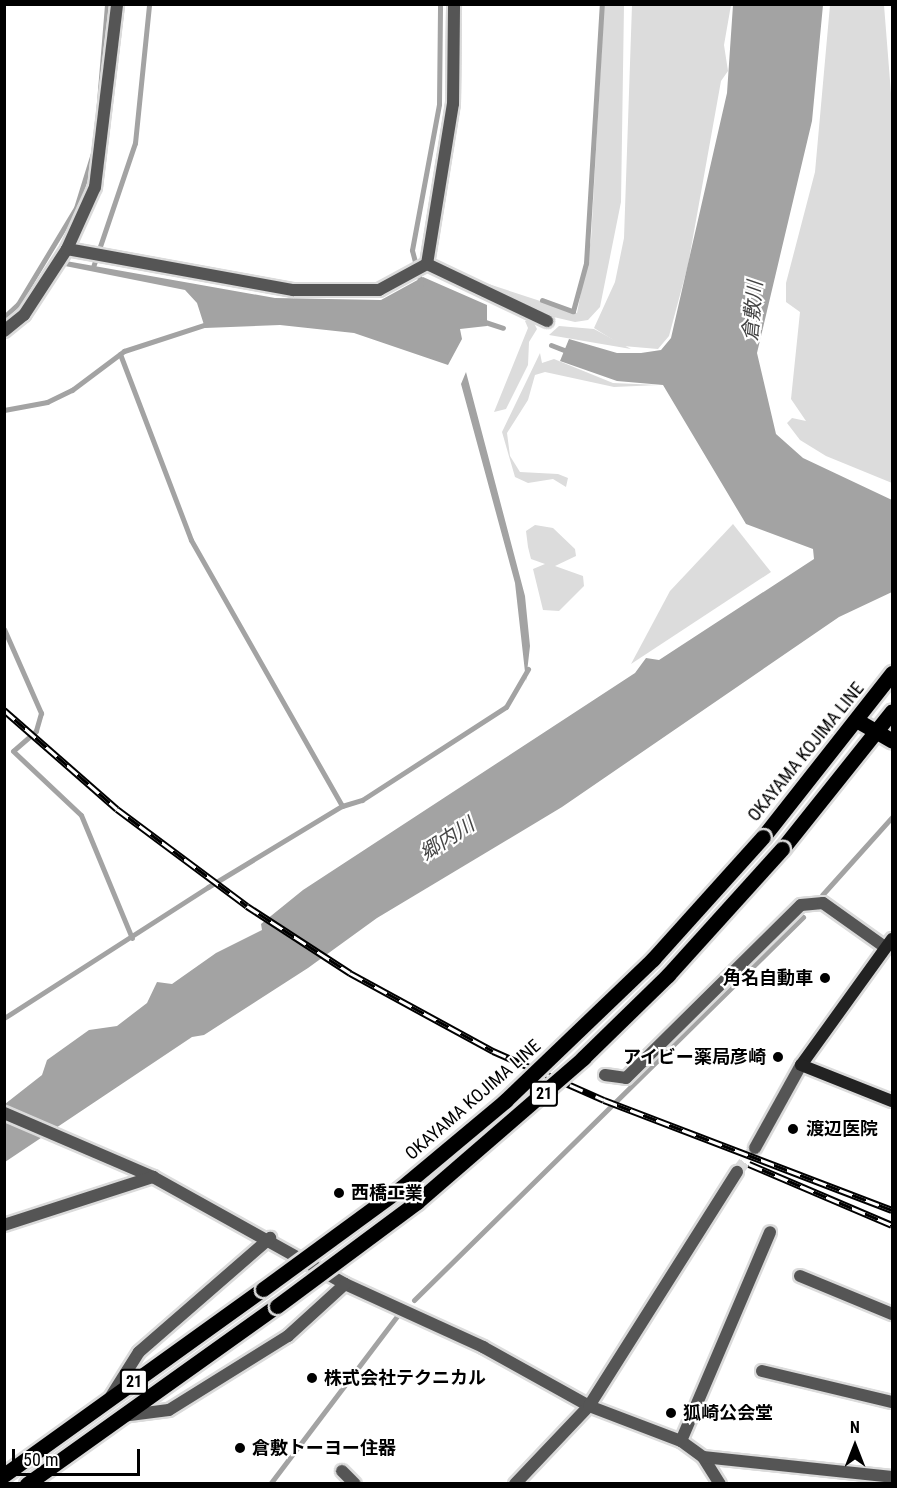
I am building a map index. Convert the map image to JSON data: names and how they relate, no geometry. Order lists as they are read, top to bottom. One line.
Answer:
{"streets":{"main road":["OKAYAMA KOJIMA LINE","21"]},"water":["倉敷川","郷内川"],"places":["角名自動車","アイビー薬局彦崎","渡辺医院","西橋工業","株式会社テクニカル","狐崎公会堂","倉敷トーヨー住器"],"scale_bar":"50 m","north":"top"}
